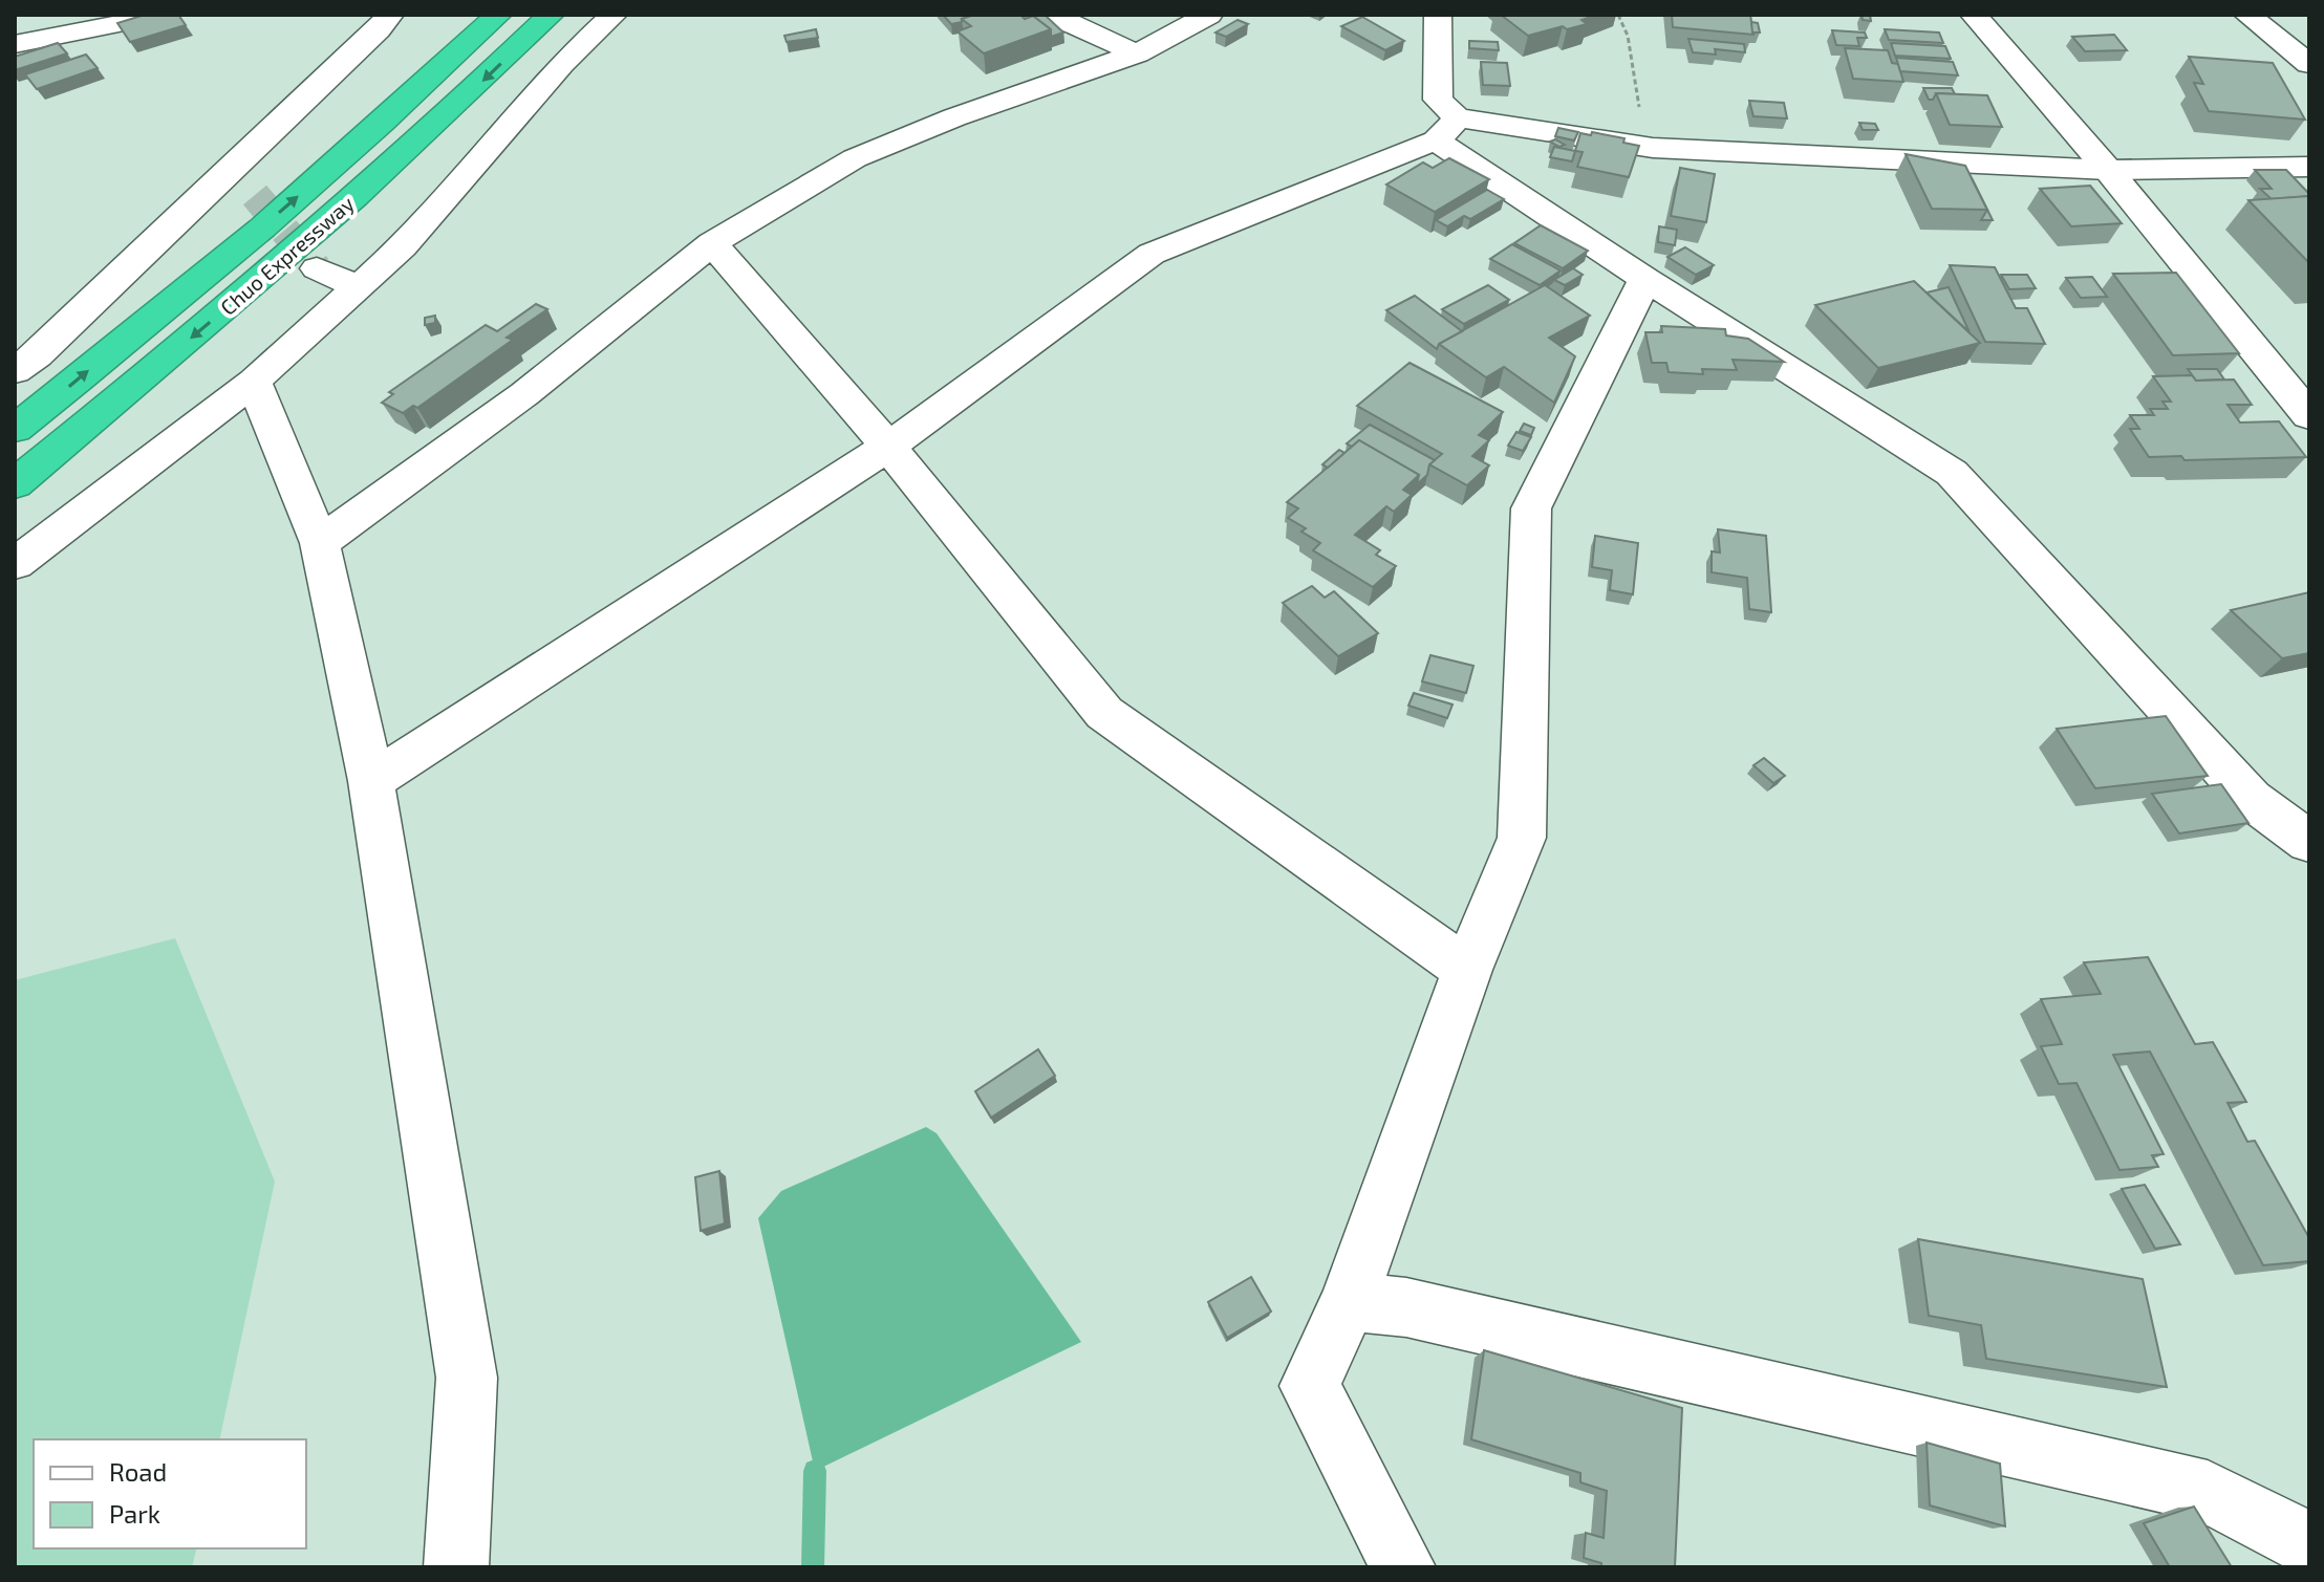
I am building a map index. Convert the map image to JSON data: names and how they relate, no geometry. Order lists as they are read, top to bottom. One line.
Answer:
{"streets":{"highway":["Chuo Expressway"]},"legend":["Road","Park"]}
